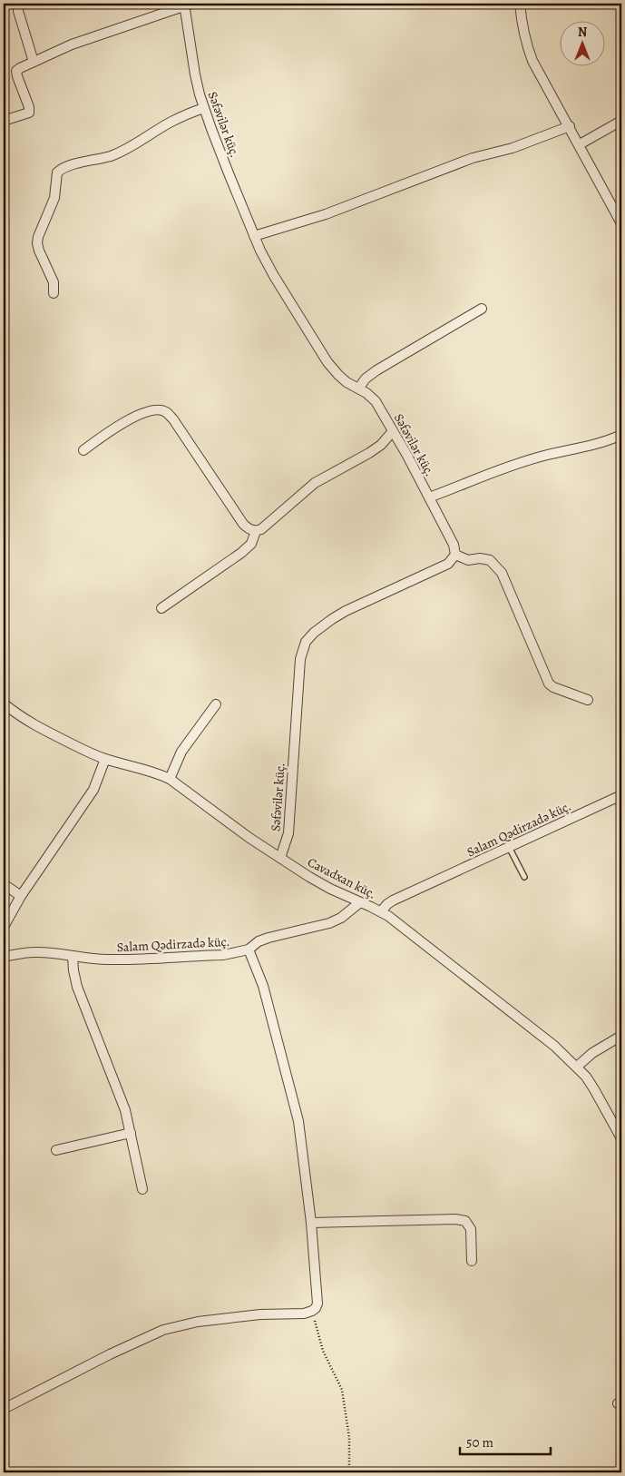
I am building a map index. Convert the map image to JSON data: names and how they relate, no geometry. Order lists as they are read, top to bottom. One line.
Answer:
{"streets":{"street":["Səfəvilər küç.","Salam Qədirzadə küç.","Cavadxan küç."]},"crossings":[["Səfəvilər küç.","Cavadxan küç."],["Salam Qədirzadə küç.","Cavadxan küç."]],"scale_bar":"50 m","north":"top"}
